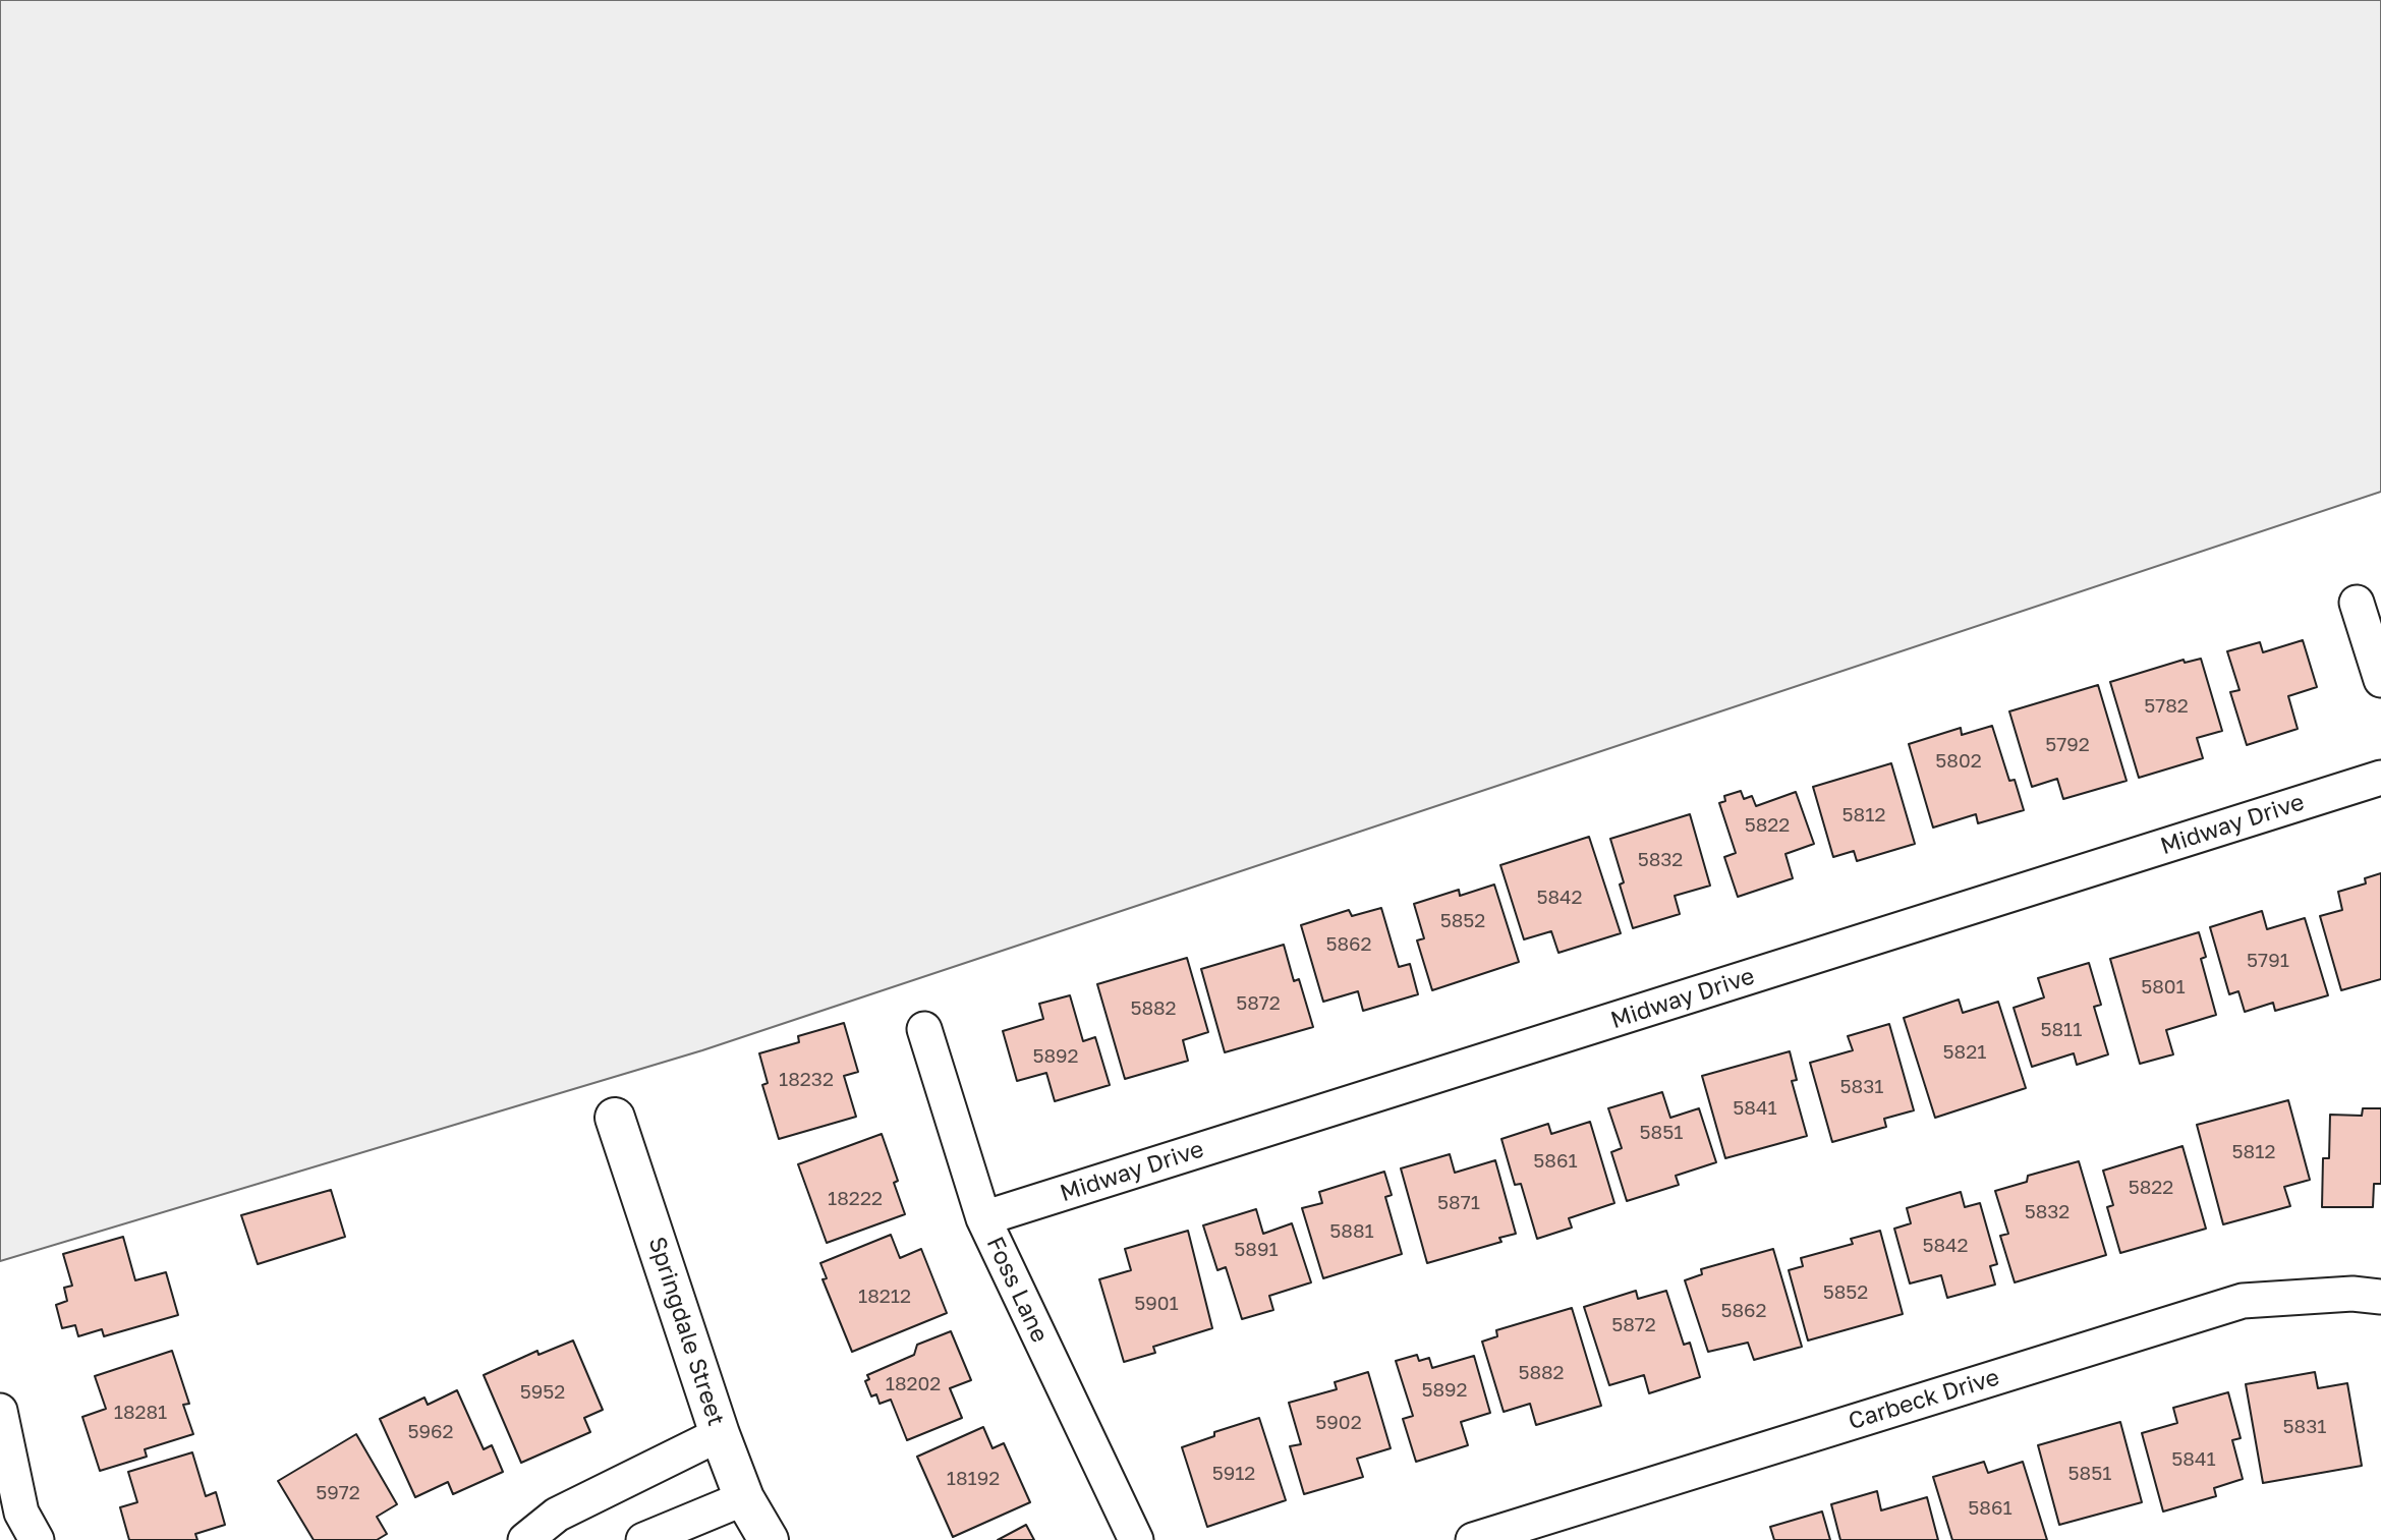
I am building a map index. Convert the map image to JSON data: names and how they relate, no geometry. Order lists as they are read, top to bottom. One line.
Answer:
{"streets":{"street":["Midway Drive","Foss Lane","Springdale Street","Carbeck Drive"]},"crossings":[["Midway Drive","Foss Lane"]],"house_numbers":["5782","5792","5802","5812","5822","5832","5842","5852","5862","5791","5801","5872","5882","5811","5821","5892","18232","5831","5841","5851","5812","5861","5822","18222","5871","5832","5881","5842","5891","5852","18212","5901","5862","5872","5882","18202","5892","5952","18281","5902","5831","5962","5841","5912","5851","18192","5972","5861"]}
